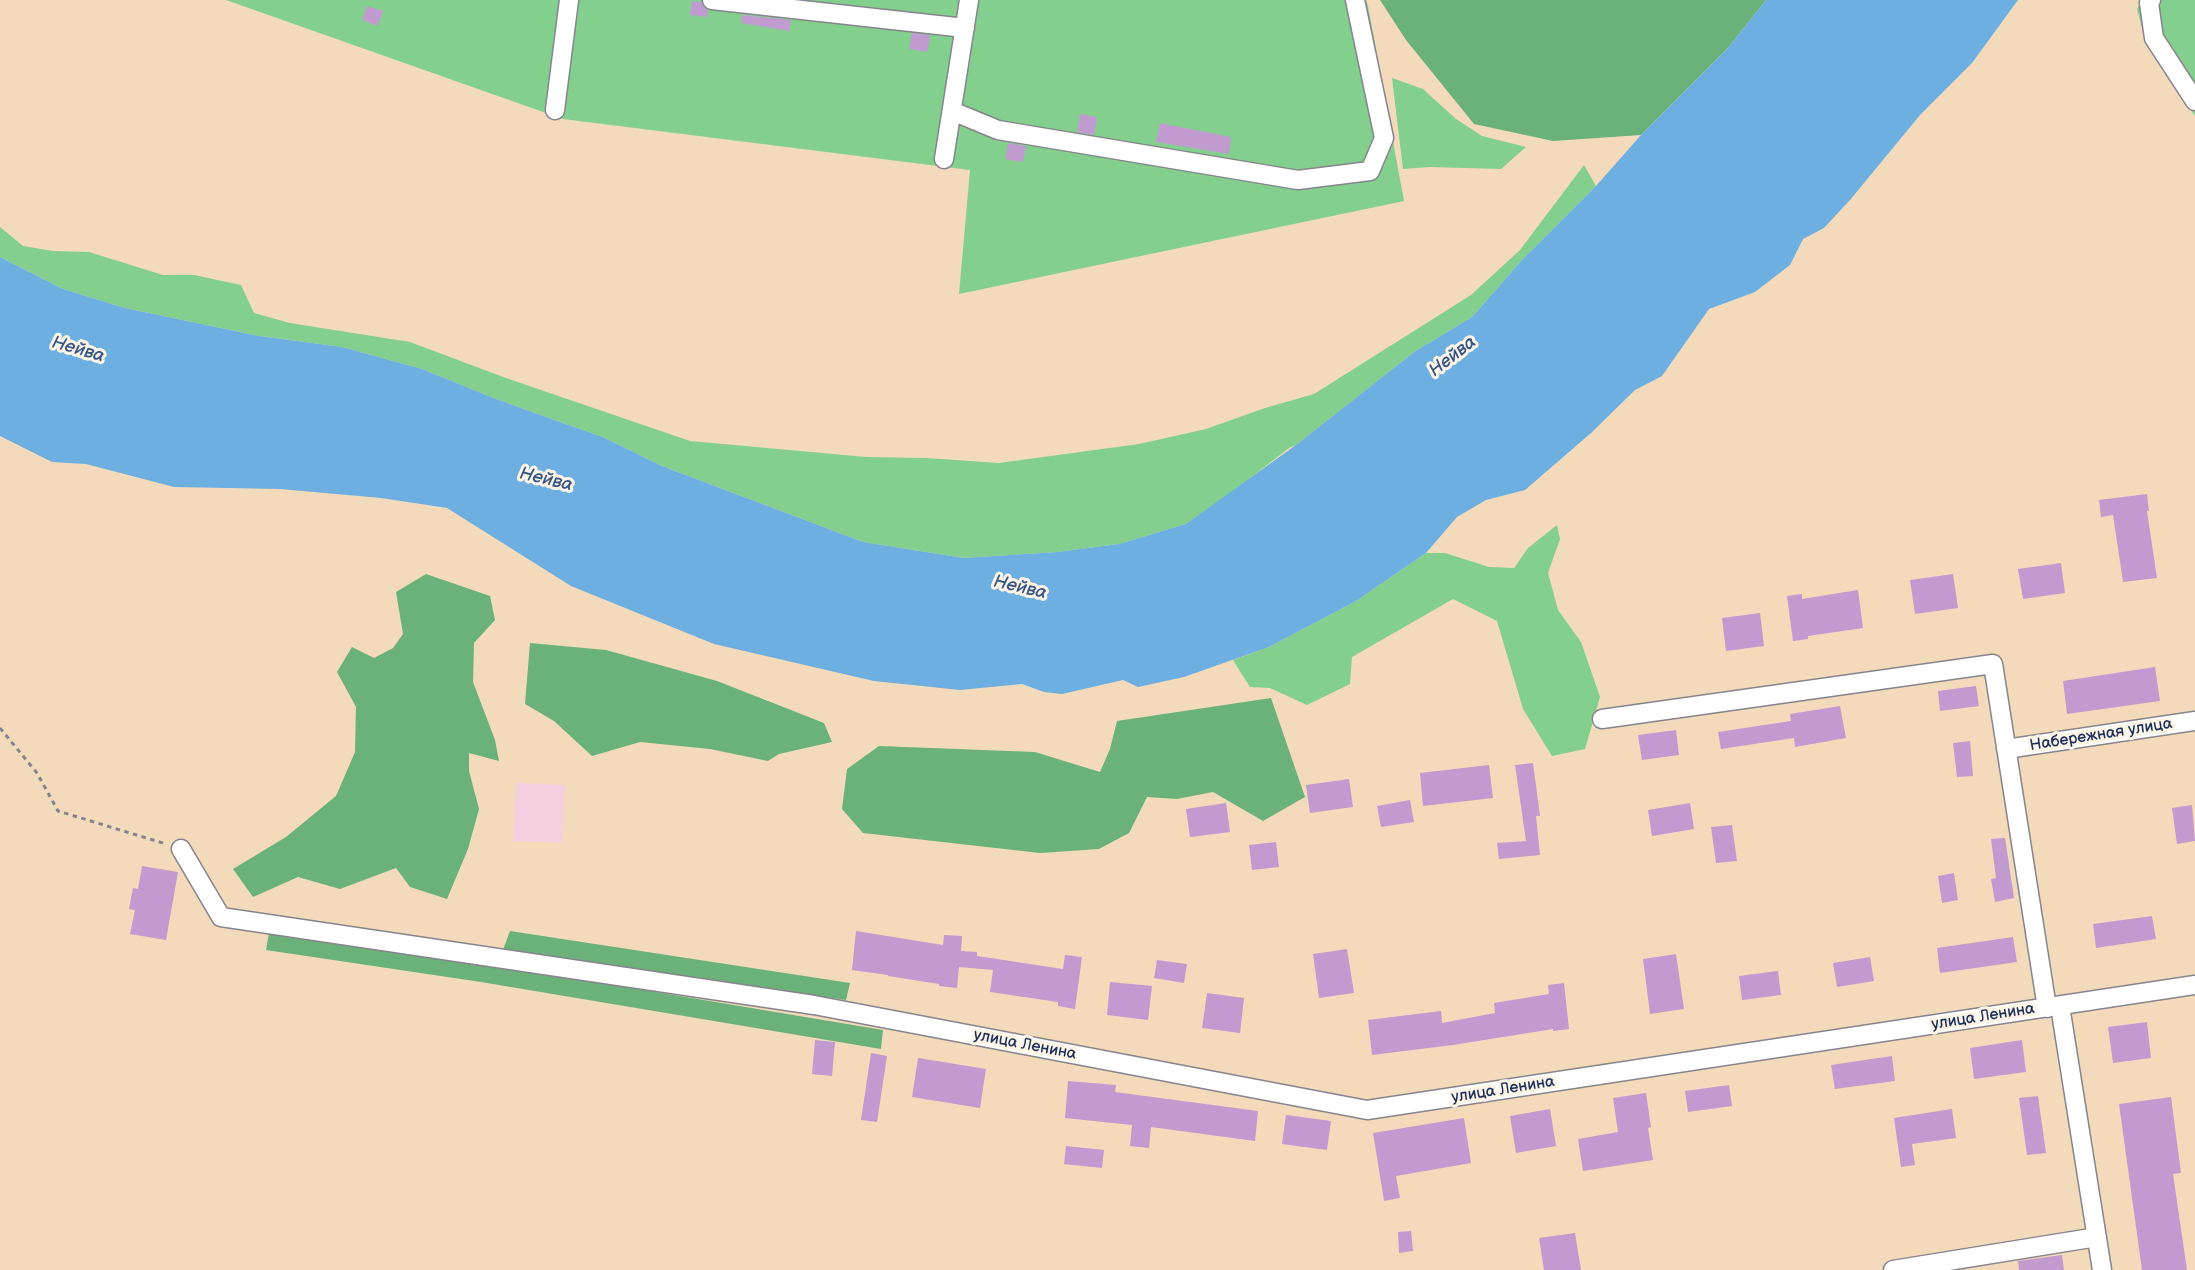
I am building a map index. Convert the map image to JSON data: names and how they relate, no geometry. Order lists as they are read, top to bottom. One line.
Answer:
{"streets":{"street":["Набережная улица","улица Ленина"]},"water":["Нейва"]}
